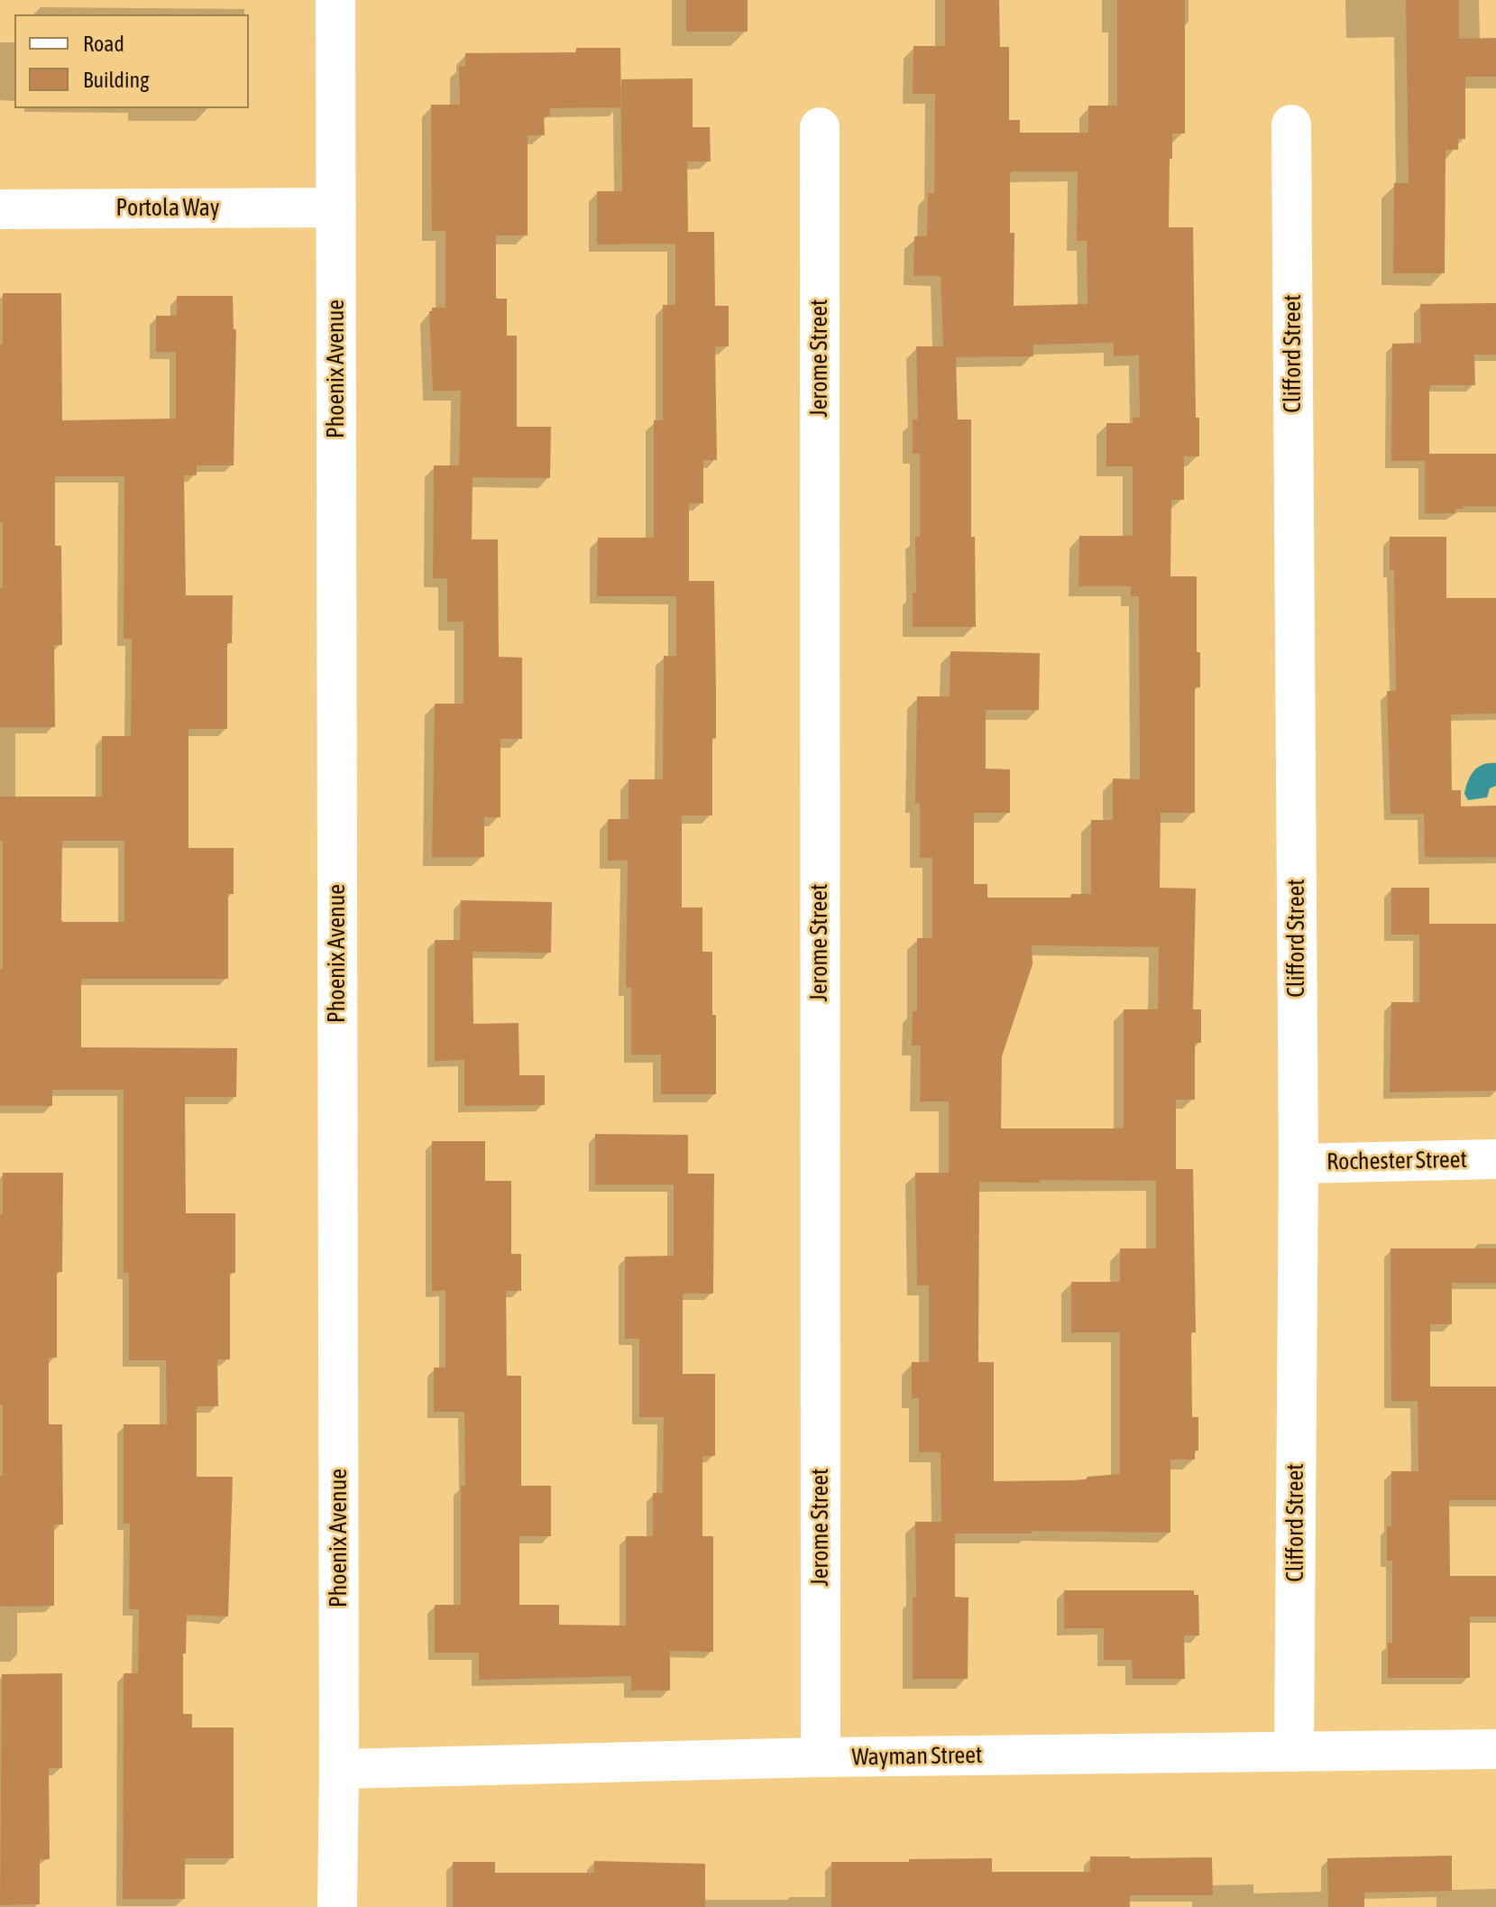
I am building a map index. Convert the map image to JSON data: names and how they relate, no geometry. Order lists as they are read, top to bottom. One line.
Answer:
{"streets":{"street":["Portola Way","Clifford Street","Jerome Street","Phoenix Avenue","Rochester Street","Wayman Street"]},"crossings":[["Portola Way","Phoenix Avenue"],["Clifford Street","Rochester Street"],["Clifford Street","Wayman Street"],["Jerome Street","Wayman Street"],["Phoenix Avenue","Wayman Street"]],"legend":["Road","Building"]}
